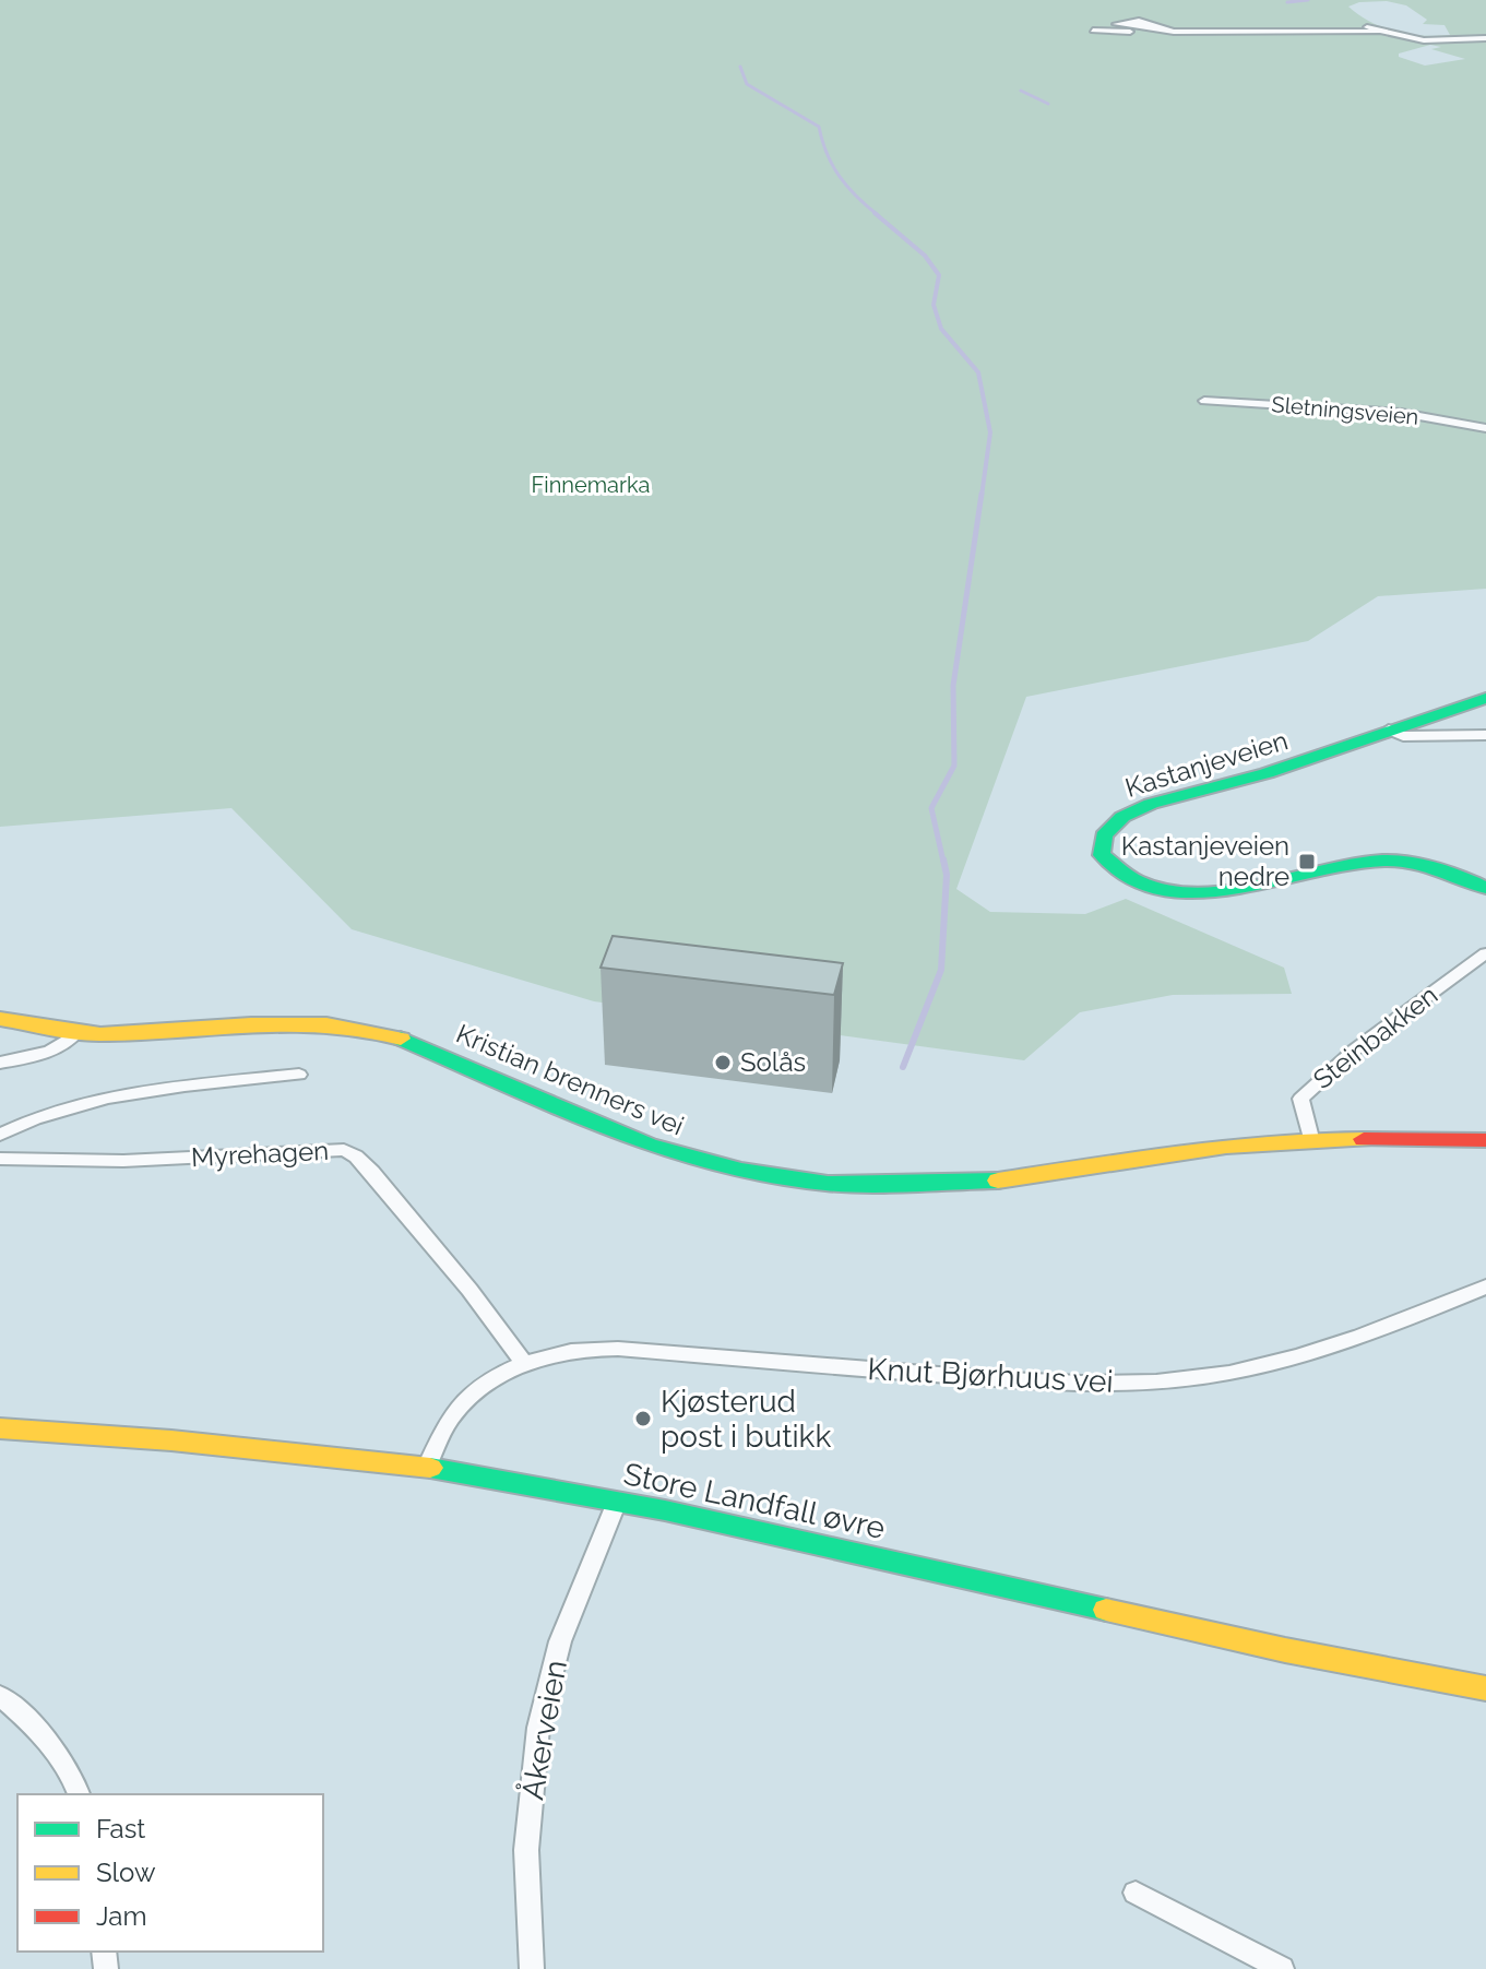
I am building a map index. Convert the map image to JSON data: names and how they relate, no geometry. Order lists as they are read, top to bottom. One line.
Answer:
{"streets":{"street":["Sletningsveien","Kastanjeveien","Steinbakken","Kristian brenners vei","Myrehagen","Knut Bjørhuus vei","Store Landfall øvre","Åkerveien"]},"crossings":[["Steinbakken","Kristian brenners vei"],["Myrehagen","Knut Bjørhuus vei"],["Knut Bjørhuus vei","Store Landfall øvre"],["Store Landfall øvre","Åkerveien"]],"parks":["Finnemarka"],"places":{"transit":["Kastanjeveien nedre"],"other":["Solås","Kjøsterud post i butikk"]},"legend":["Fast","Slow","Jam"]}
